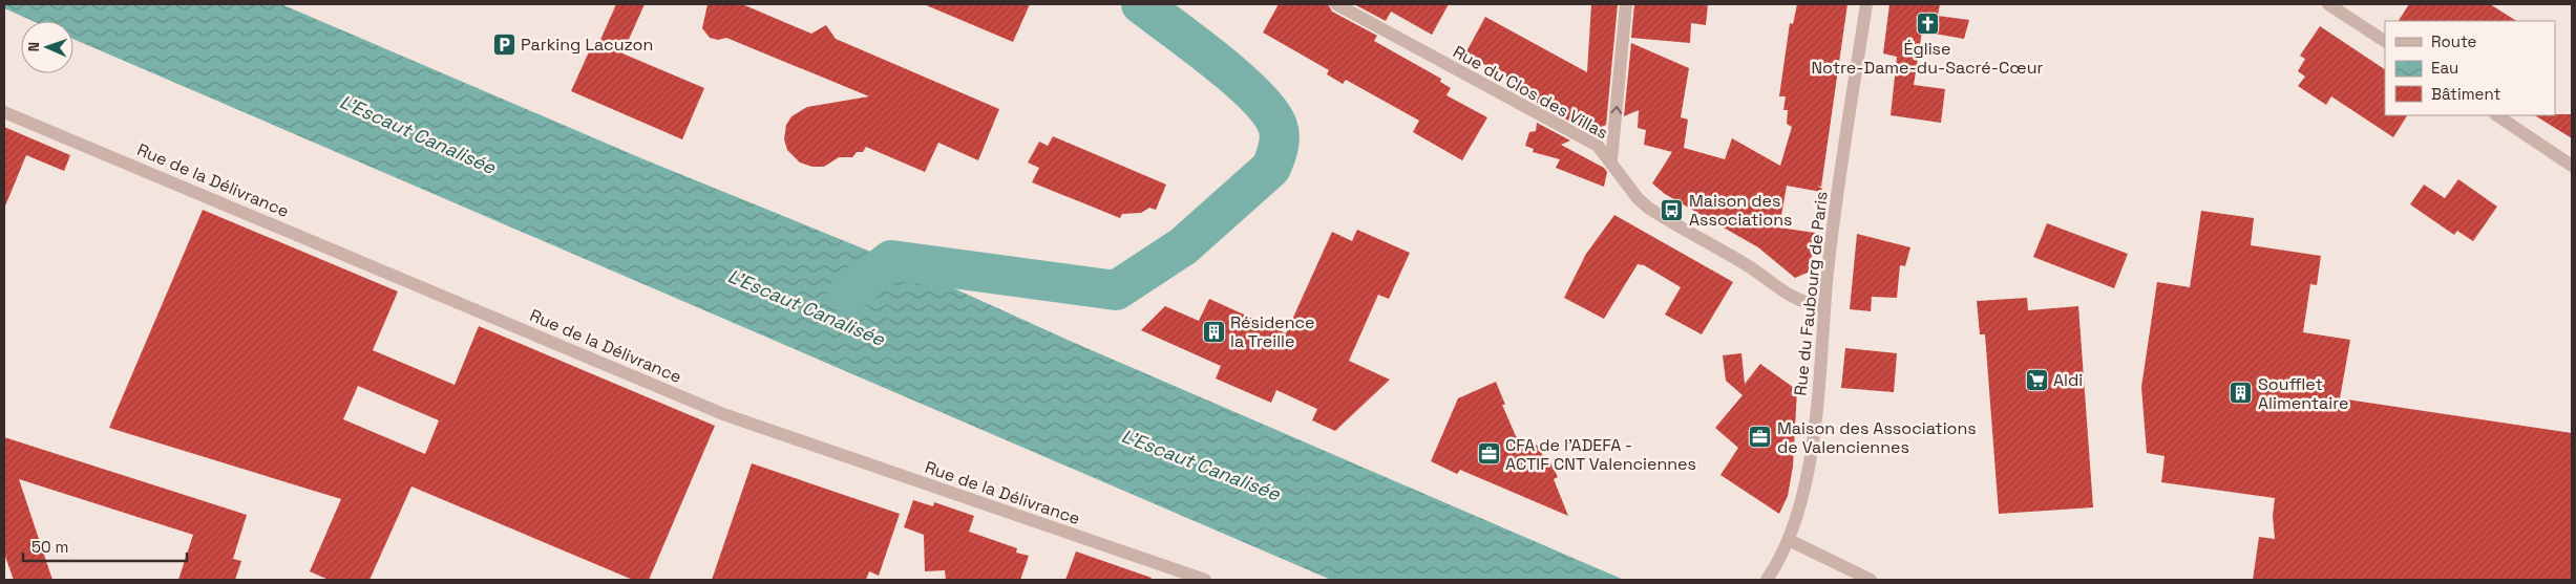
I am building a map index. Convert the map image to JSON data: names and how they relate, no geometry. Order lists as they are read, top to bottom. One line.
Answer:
{"streets":{"street":["Rue du Clos des Villas","Rue de la Délivrance","Rue du Faubourg de Paris"]},"crossings":[["Rue du Clos des Villas","Rue du Faubourg de Paris"]],"water":["L'Escaut Canalisée"],"places":{"church":["Église Notre-Dame-du-Sacré-Cœur"],"parking":["Parking Lacuzon"],"bus stop":["Maison des Associations"],"building":["Résidence la Treille","Soufflet Alimentaire"],"supermarket":["Aldi"],"office":["Maison des Associations de Valenciennes","CFA de l'ADEFA - ACTIF CNT Valenciennes"]},"legend":["Route","Eau","Bâtiment"],"scale_bar":"50 m","north":"left"}
